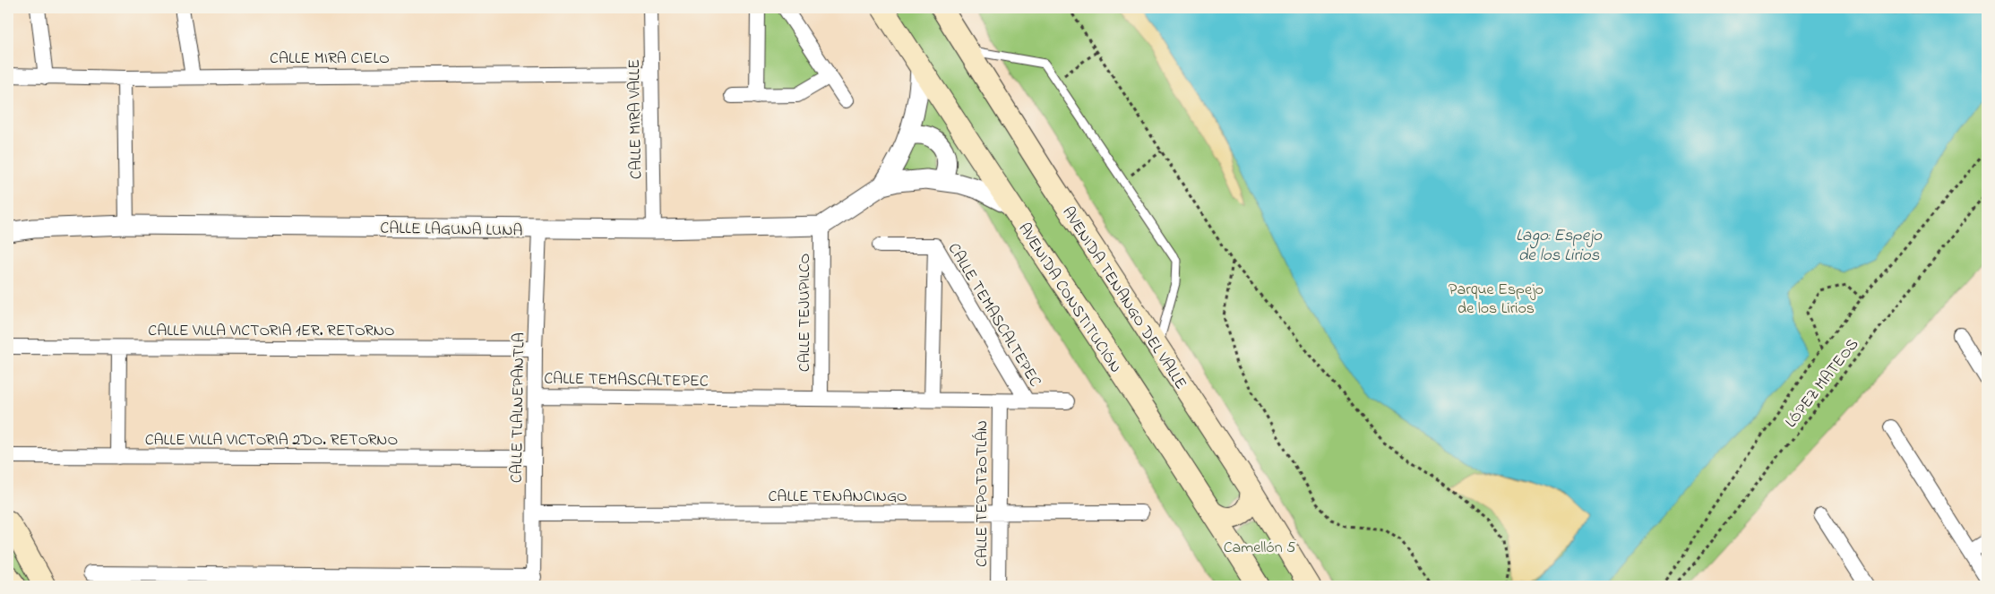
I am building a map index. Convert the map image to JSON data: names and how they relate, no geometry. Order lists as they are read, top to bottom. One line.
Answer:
{"streets":{"main road":["AVENIDA CONSTITUCIÓN","AVENIDA TENANGO DEL VALLE"],"street":["CALLE MIRA CIELO","CALLE MIRA VALLE","CALLE LAGUNA LUNA","CALLE TEJUPILCO","CALLE TEMASCALTEPEC","CALLE VILLA VICTORIA 1ER. RETORNO","CALLE TLALNEPANTLA","CALLE VILLA VICTORIA 2DO. RETORNO","CALLE TEPOTZOTLÁN","CALLE TENANCINGO"],"path":["LÓPEZ MATEOS"]},"crossings":[["CALLE MIRA CIELO","CALLE MIRA VALLE"],["CALLE MIRA VALLE","CALLE LAGUNA LUNA"],["CALLE LAGUNA LUNA","CALLE TEJUPILCO"],["CALLE LAGUNA LUNA","CALLE TLALNEPANTLA"],["CALLE TEJUPILCO","CALLE TEMASCALTEPEC"],["CALLE TEMASCALTEPEC","CALLE TLALNEPANTLA"],["CALLE TEMASCALTEPEC","CALLE TEPOTZOTLÁN"],["CALLE VILLA VICTORIA 1ER. RETORNO","CALLE TLALNEPANTLA"],["CALLE TLALNEPANTLA","CALLE VILLA VICTORIA 2DO. RETORNO"],["CALLE TLALNEPANTLA","CALLE TENANCINGO"],["CALLE TEPOTZOTLÁN","CALLE TENANCINGO"]],"water":["Lago: Espejo de los Lirios"],"parks":["Parque Espejo de los Lirios","Camellón 5"]}
